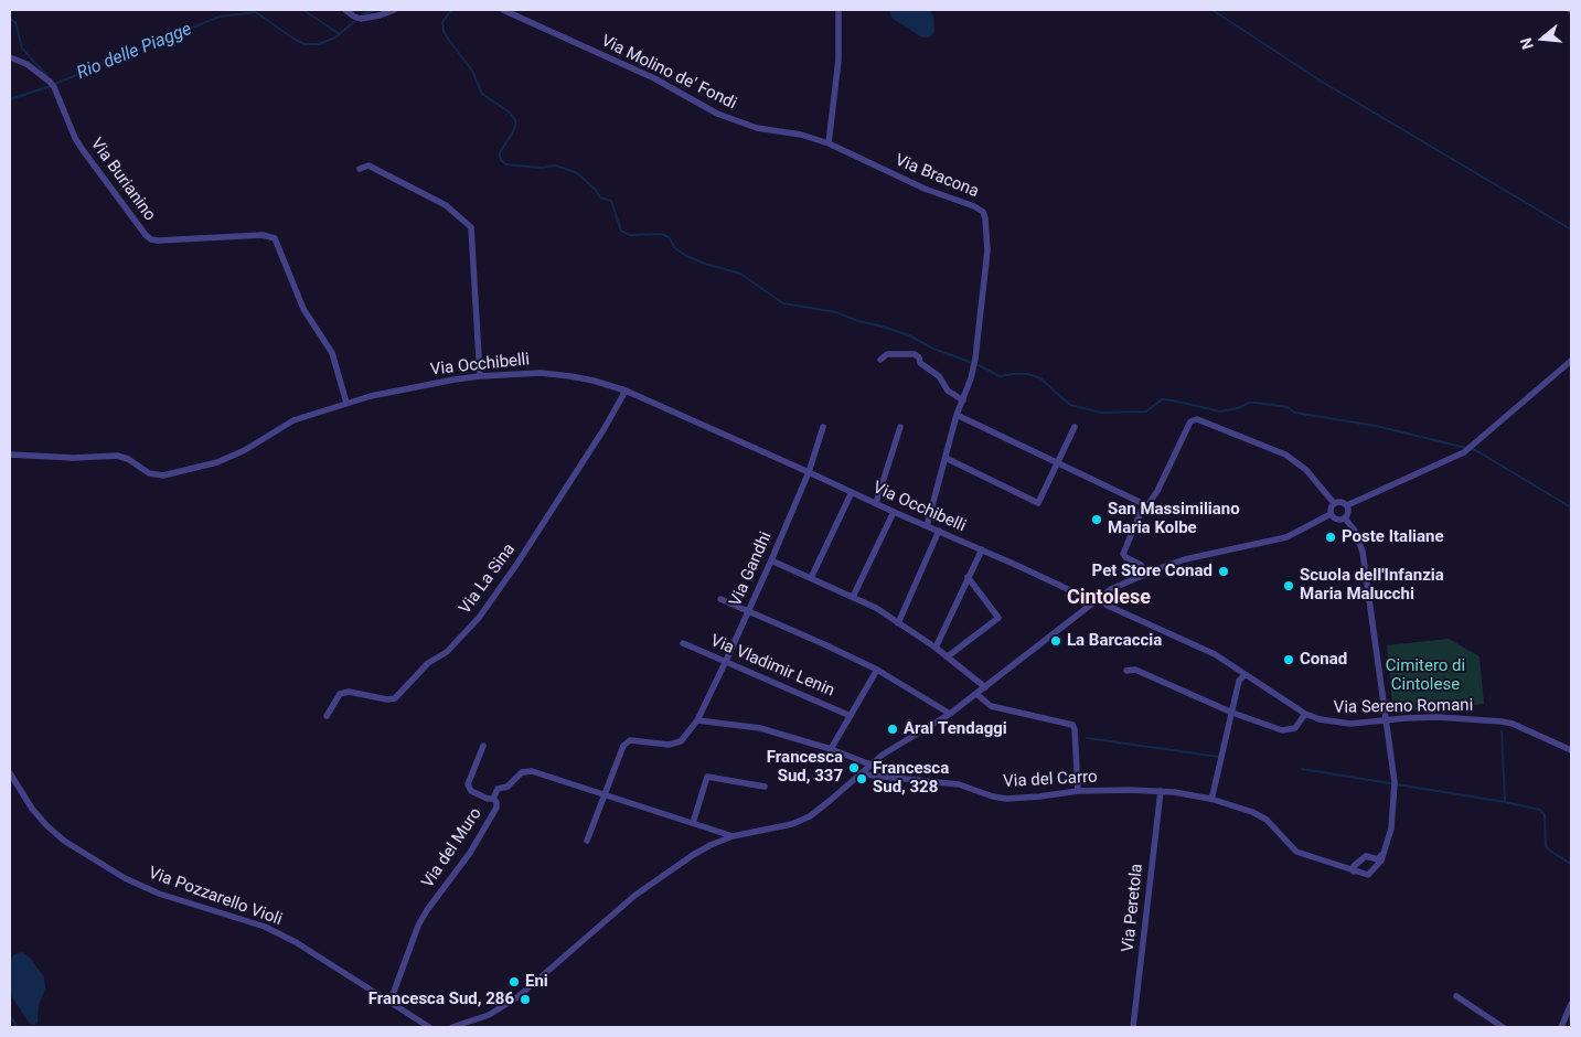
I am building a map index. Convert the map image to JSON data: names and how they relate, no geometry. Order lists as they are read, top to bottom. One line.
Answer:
{"streets":{"street":["Via Molino de' Fondi","Via Bracona","Via Burianino","Via Occhibelli","Via Gandhi","Via La Sina","Via Vladimir Lenin","Via Sereno Romani","Via del Carro","Via del Muro","Via Pozzarello Violi","Via Peretola"]},"crossings":[["Via Molino de' Fondi","Via Bracona"],["Via Bracona","Via Occhibelli"],["Via Burianino","Via Occhibelli"],["Via Occhibelli","Via Gandhi"],["Via Occhibelli","Via La Sina"],["Via Occhibelli","Via Sereno Romani"],["Via Gandhi","Via Vladimir Lenin"],["Via Gandhi","Via del Muro"],["Via del Carro","Via Peretola"],["Via del Muro","Via Pozzarello Violi"]],"districts":["Cintolese"],"water":["Rio delle Piagge"],"parks":["Cimitero di Cintolese"],"places":["San Massimiliano Maria Kolbe","Poste Italiane","Pet Store Conad","Scuola dell'Infanzia Maria Malucchi","La Barcaccia","Conad","Aral Tendaggi","Francesca Sud, 337","Francesca Sud, 328","Eni","Francesca Sud, 286"],"north":"left"}
